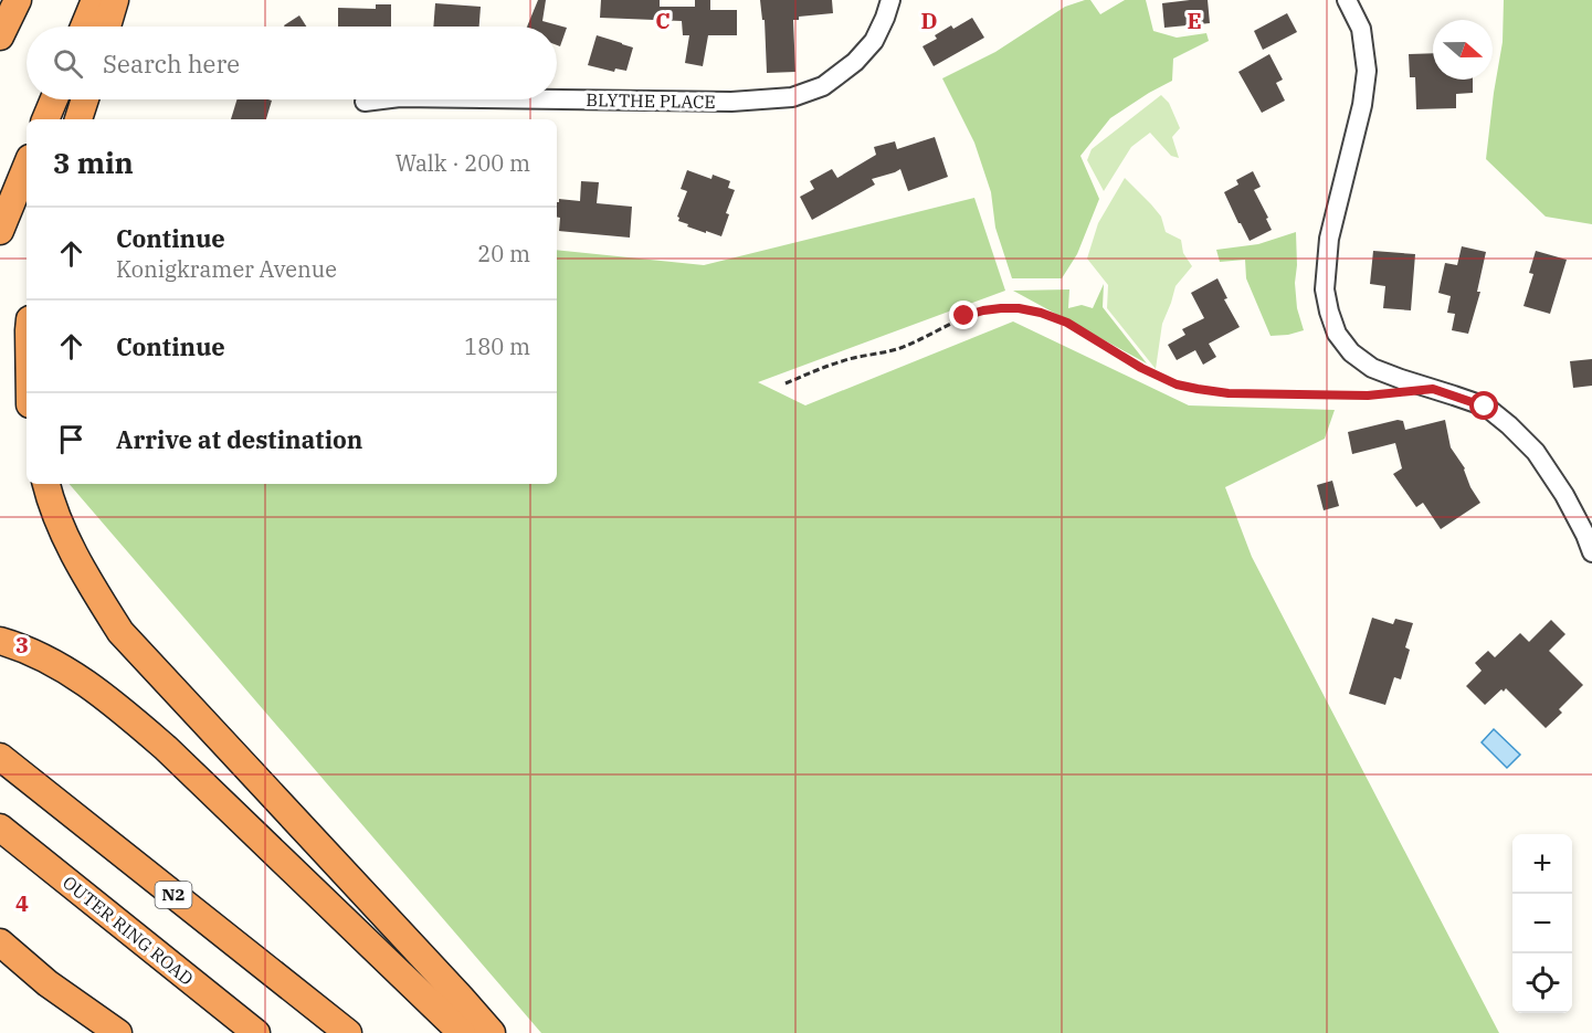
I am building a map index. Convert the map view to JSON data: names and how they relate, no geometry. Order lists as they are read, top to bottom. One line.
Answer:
{"streets":{"highway":["N2","OUTER RING ROAD"],"street":["BLYTHE PLACE"]},"north":"right","page":{"search":"Search here","heading":["3 min","Walk · 200 m"],"list":[["Continue","Konigkramer Avenue","20 m"],["Continue","180 m"],"Arrive at destination"],"map_buttons":["+","−"]},"grid":{"columns":["C","D","E"],"rows":["3","4"]}}
